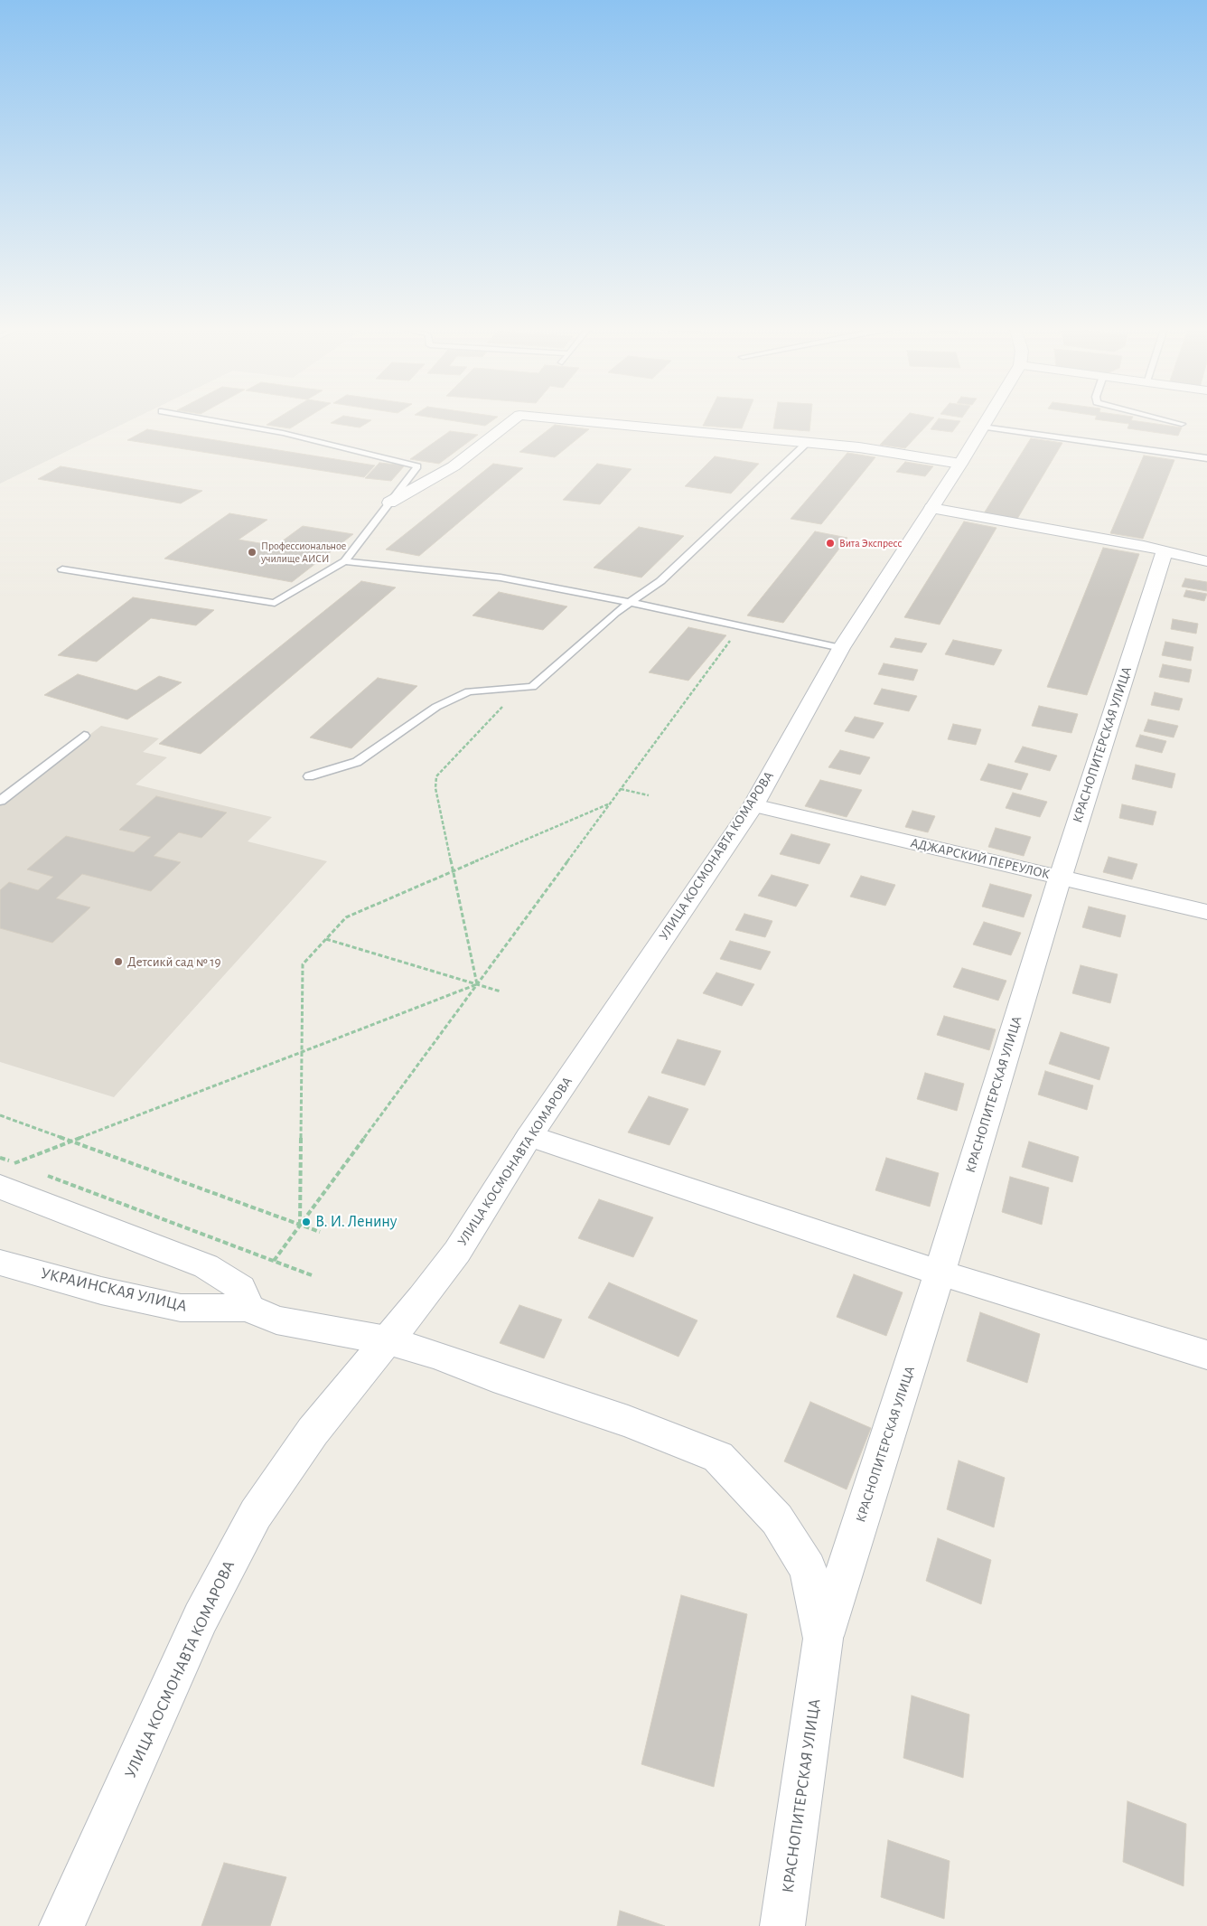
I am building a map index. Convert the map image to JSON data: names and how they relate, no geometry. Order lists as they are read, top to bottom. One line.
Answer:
{"streets":{"street":["КРАСНОПИТЕРСКАЯ УЛИЦА","УЛИЦА КОСМОНАВТА КОМАРОВА","АДЖАРСКИЙ ПЕРЕУЛОК","УКРАИНСКАЯ УЛИЦА"]},"crossings":[["КРАСНОПИТЕРСКАЯ УЛИЦА","УЛИЦА КОСМОНАВТА КОМАРОВА"],["КРАСНОПИТЕРСКАЯ УЛИЦА","АДЖАРСКИЙ ПЕРЕУЛОК"],["КРАСНОПИТЕРСКАЯ УЛИЦА","УКРАИНСКАЯ УЛИЦА"],["УЛИЦА КОСМОНАВТА КОМАРОВА","АДЖАРСКИЙ ПЕРЕУЛОК"],["УЛИЦА КОСМОНАВТА КОМАРОВА","УКРАИНСКАЯ УЛИЦА"]],"places":["Вита Экспресс","Профессиональное училище АИСИ","Детсикй сад № 19","В. И. Ленину"]}
